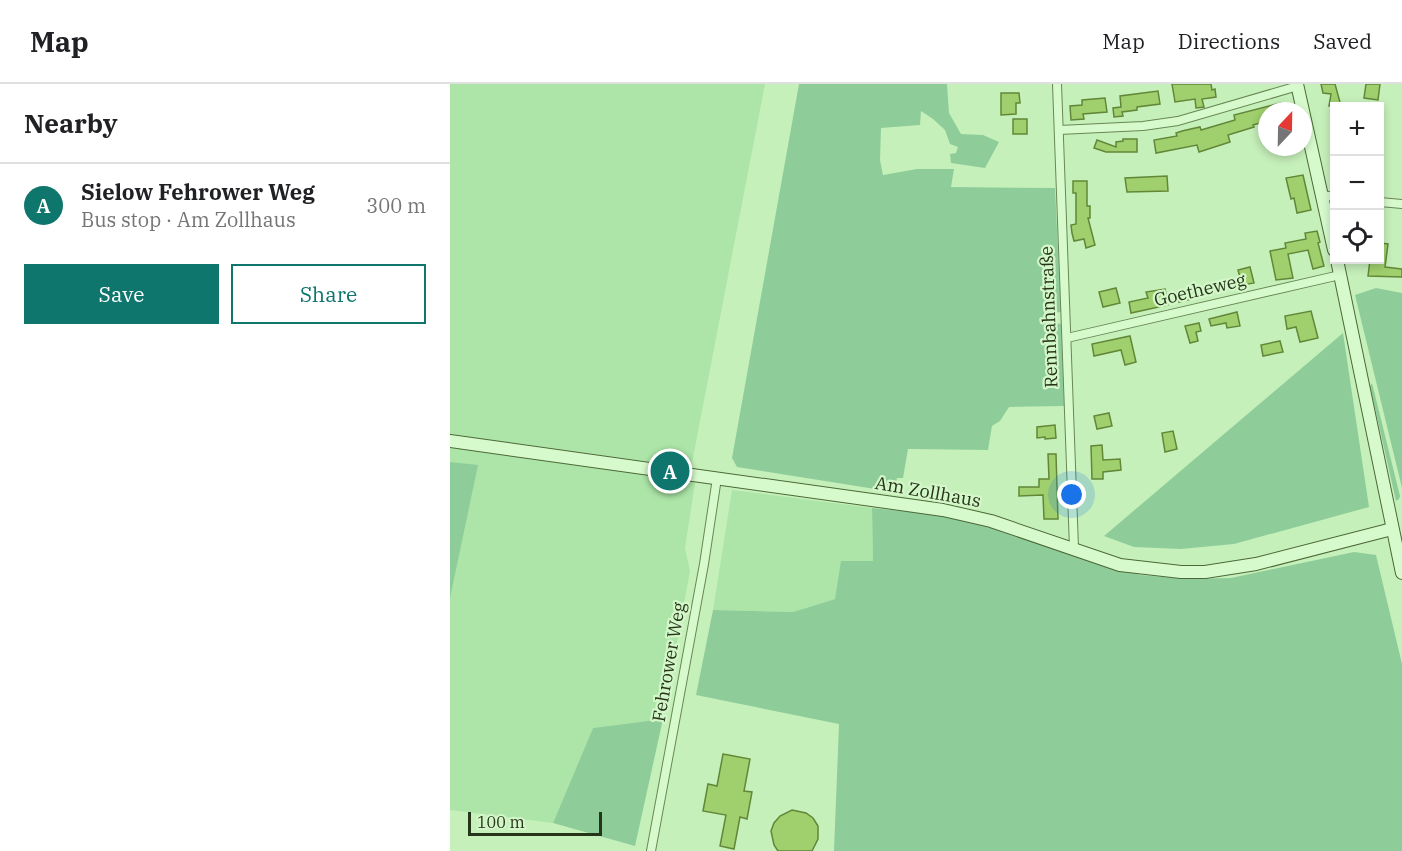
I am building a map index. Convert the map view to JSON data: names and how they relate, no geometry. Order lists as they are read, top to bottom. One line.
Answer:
{"streets":{"street":["Goetheweg","Rennbahnstraße","Am Zollhaus","Fehrower Weg"]},"crossings":[["Goetheweg","Rennbahnstraße"],["Rennbahnstraße","Am Zollhaus"],["Am Zollhaus","Fehrower Weg"]],"scale_bar":"100 m","north":"top","page":{"header":"Map","nav":["Map","Directions","Saved"],"heading":"Nearby","map_buttons":["+","−"],"list":[{"mark":"A","name":"Sielow Fehrower Weg","note":"Bus stop · Am Zollhaus","value":"300 m"}],"buttons":["Save","Share"],"pins":"A","scale":"100 m"}}
